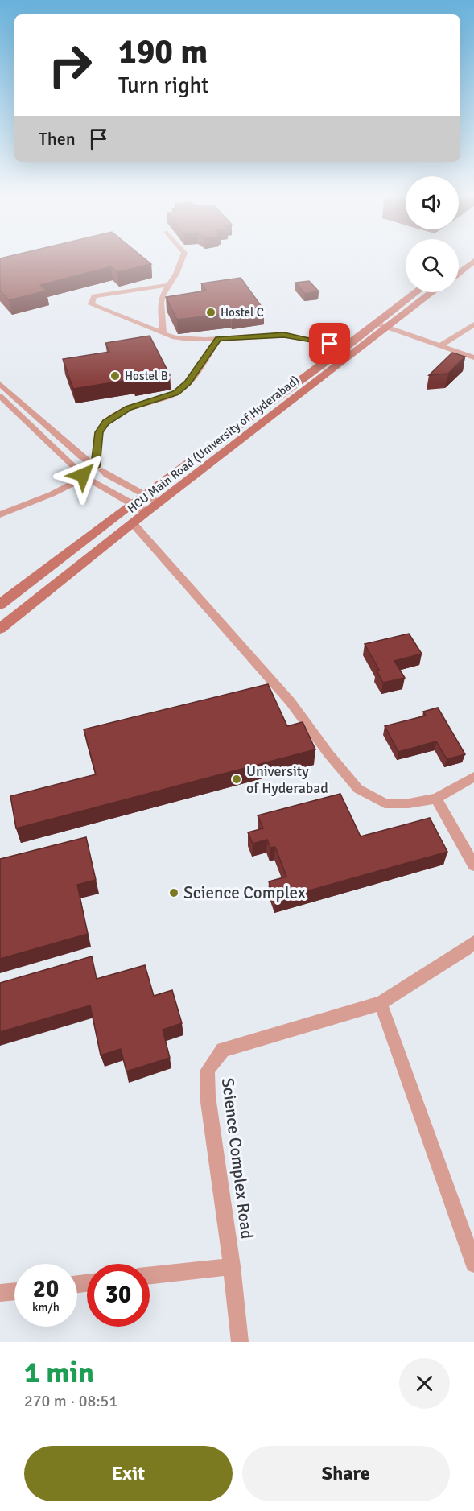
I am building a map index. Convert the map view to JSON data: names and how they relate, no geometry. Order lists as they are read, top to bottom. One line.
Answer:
{"streets":{"street":["HCU Main Road (University of Hyderabad)","Science Complex Road"]},"places":["Hostel C","Hostel B","University of Hyderabad","Science Complex"],"page":{"turn":["190 m","Turn right"],"then":"Then","speed":"20 km/h","limit":"30","heading":["1 min","270 m · 08:51"],"buttons":["Exit","Share"]}}
